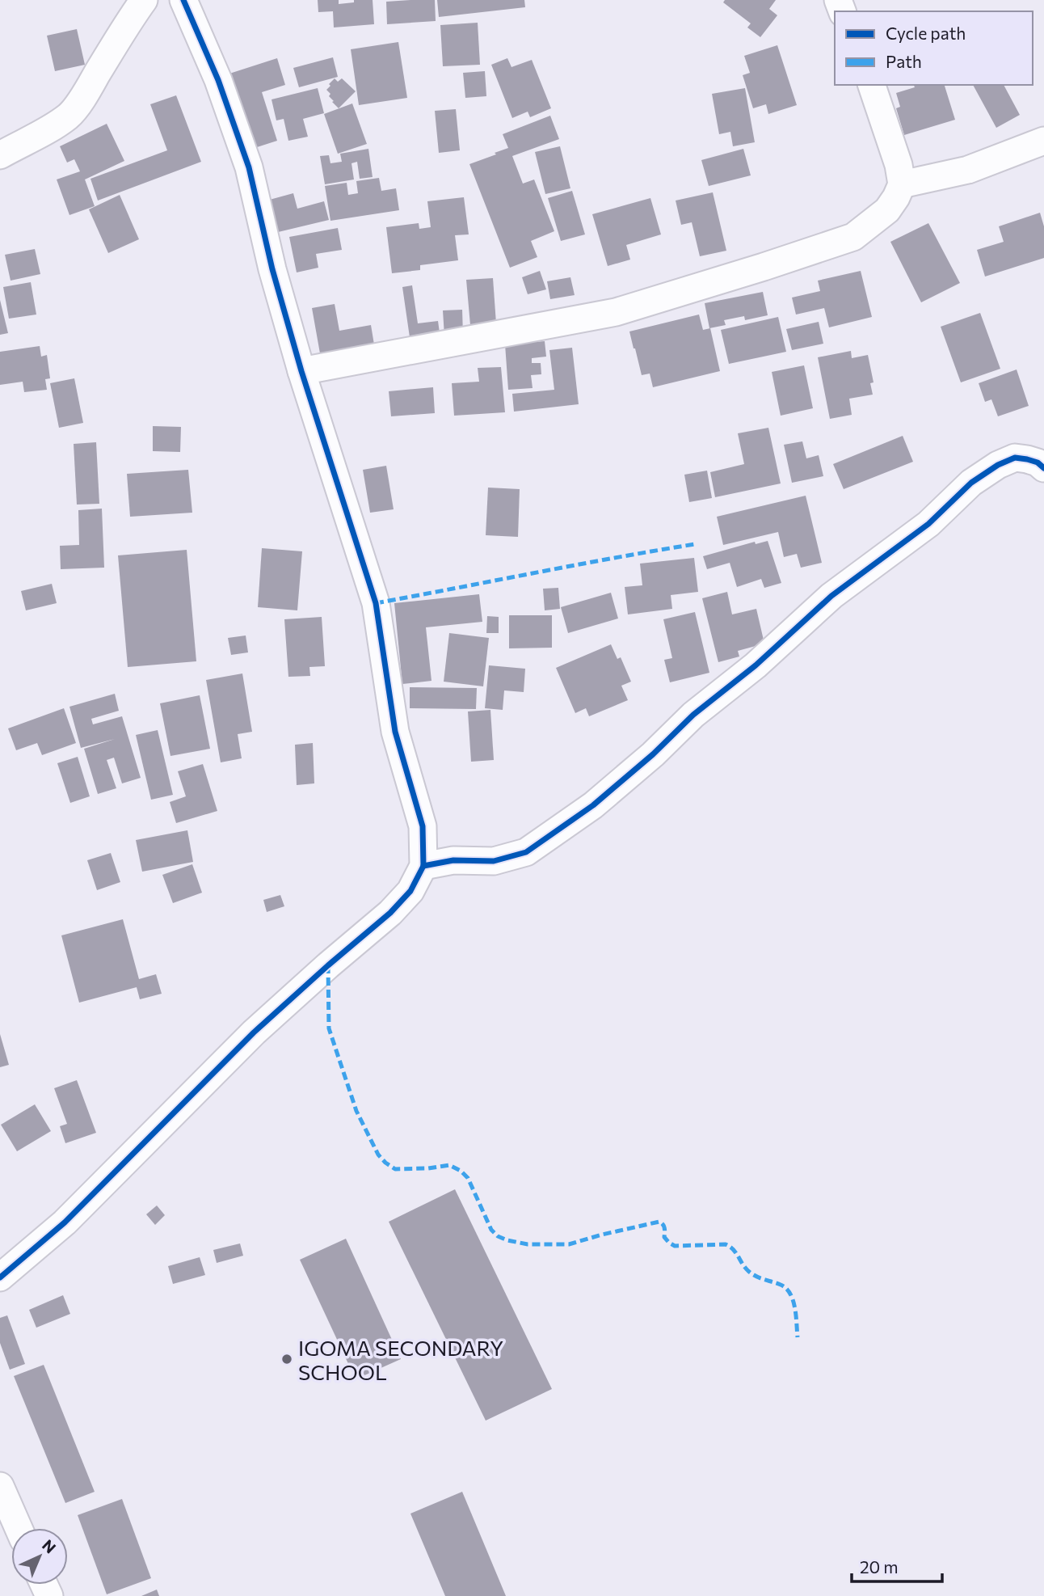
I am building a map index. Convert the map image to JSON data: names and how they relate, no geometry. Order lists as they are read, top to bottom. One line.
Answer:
{"places":["IGOMA SECONDARY SCHOOL"],"legend":["Cycle path","Path"],"scale_bar":"20 m","north":"top right"}
